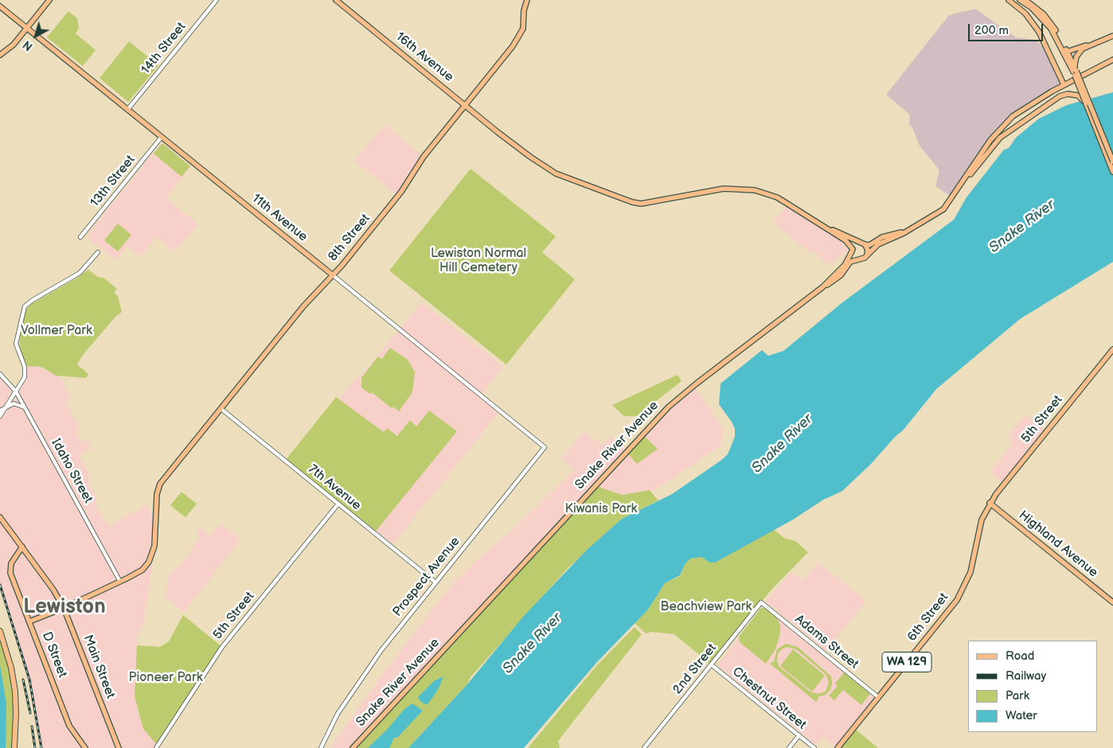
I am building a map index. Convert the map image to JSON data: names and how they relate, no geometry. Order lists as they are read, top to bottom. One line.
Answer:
{"streets":{"main road":["16th Avenue","11th Avenue","8th Street","5th Street","Snake River Avenue","Highland Avenue","6th Street","D Street","WA 129","Main Street"],"street":["14th Street","13th Street","Idaho Street","7th Avenue","Prospect Avenue","Adams Street","2nd Street","Chestnut Street"]},"crossings":[["14th Street","11th Avenue"],["16th Avenue","8th Street"],["13th Street","11th Avenue"],["11th Avenue","8th Street"],["11th Avenue","Prospect Avenue"],["8th Street","Idaho Street"],["8th Street","7th Avenue"],["5th Street","7th Avenue"],["5th Street","Highland Avenue"],["5th Street","6th Street"],["7th Avenue","Prospect Avenue"],["Highland Avenue","6th Street"],["6th Street","Adams Street"],["Adams Street","2nd Street"],["D Street","Main Street"],["2nd Street","Chestnut Street"]],"districts":["Lewiston"],"water":["Snake River"],"parks":["Lewiston Normal Hill Cemetery","Vollmer Park","Kiwanis Park","Beachview Park","Pioneer Park"],"legend":["Road","Railway","Park","Water"],"scale_bar":"200 m","north":"bottom left"}
